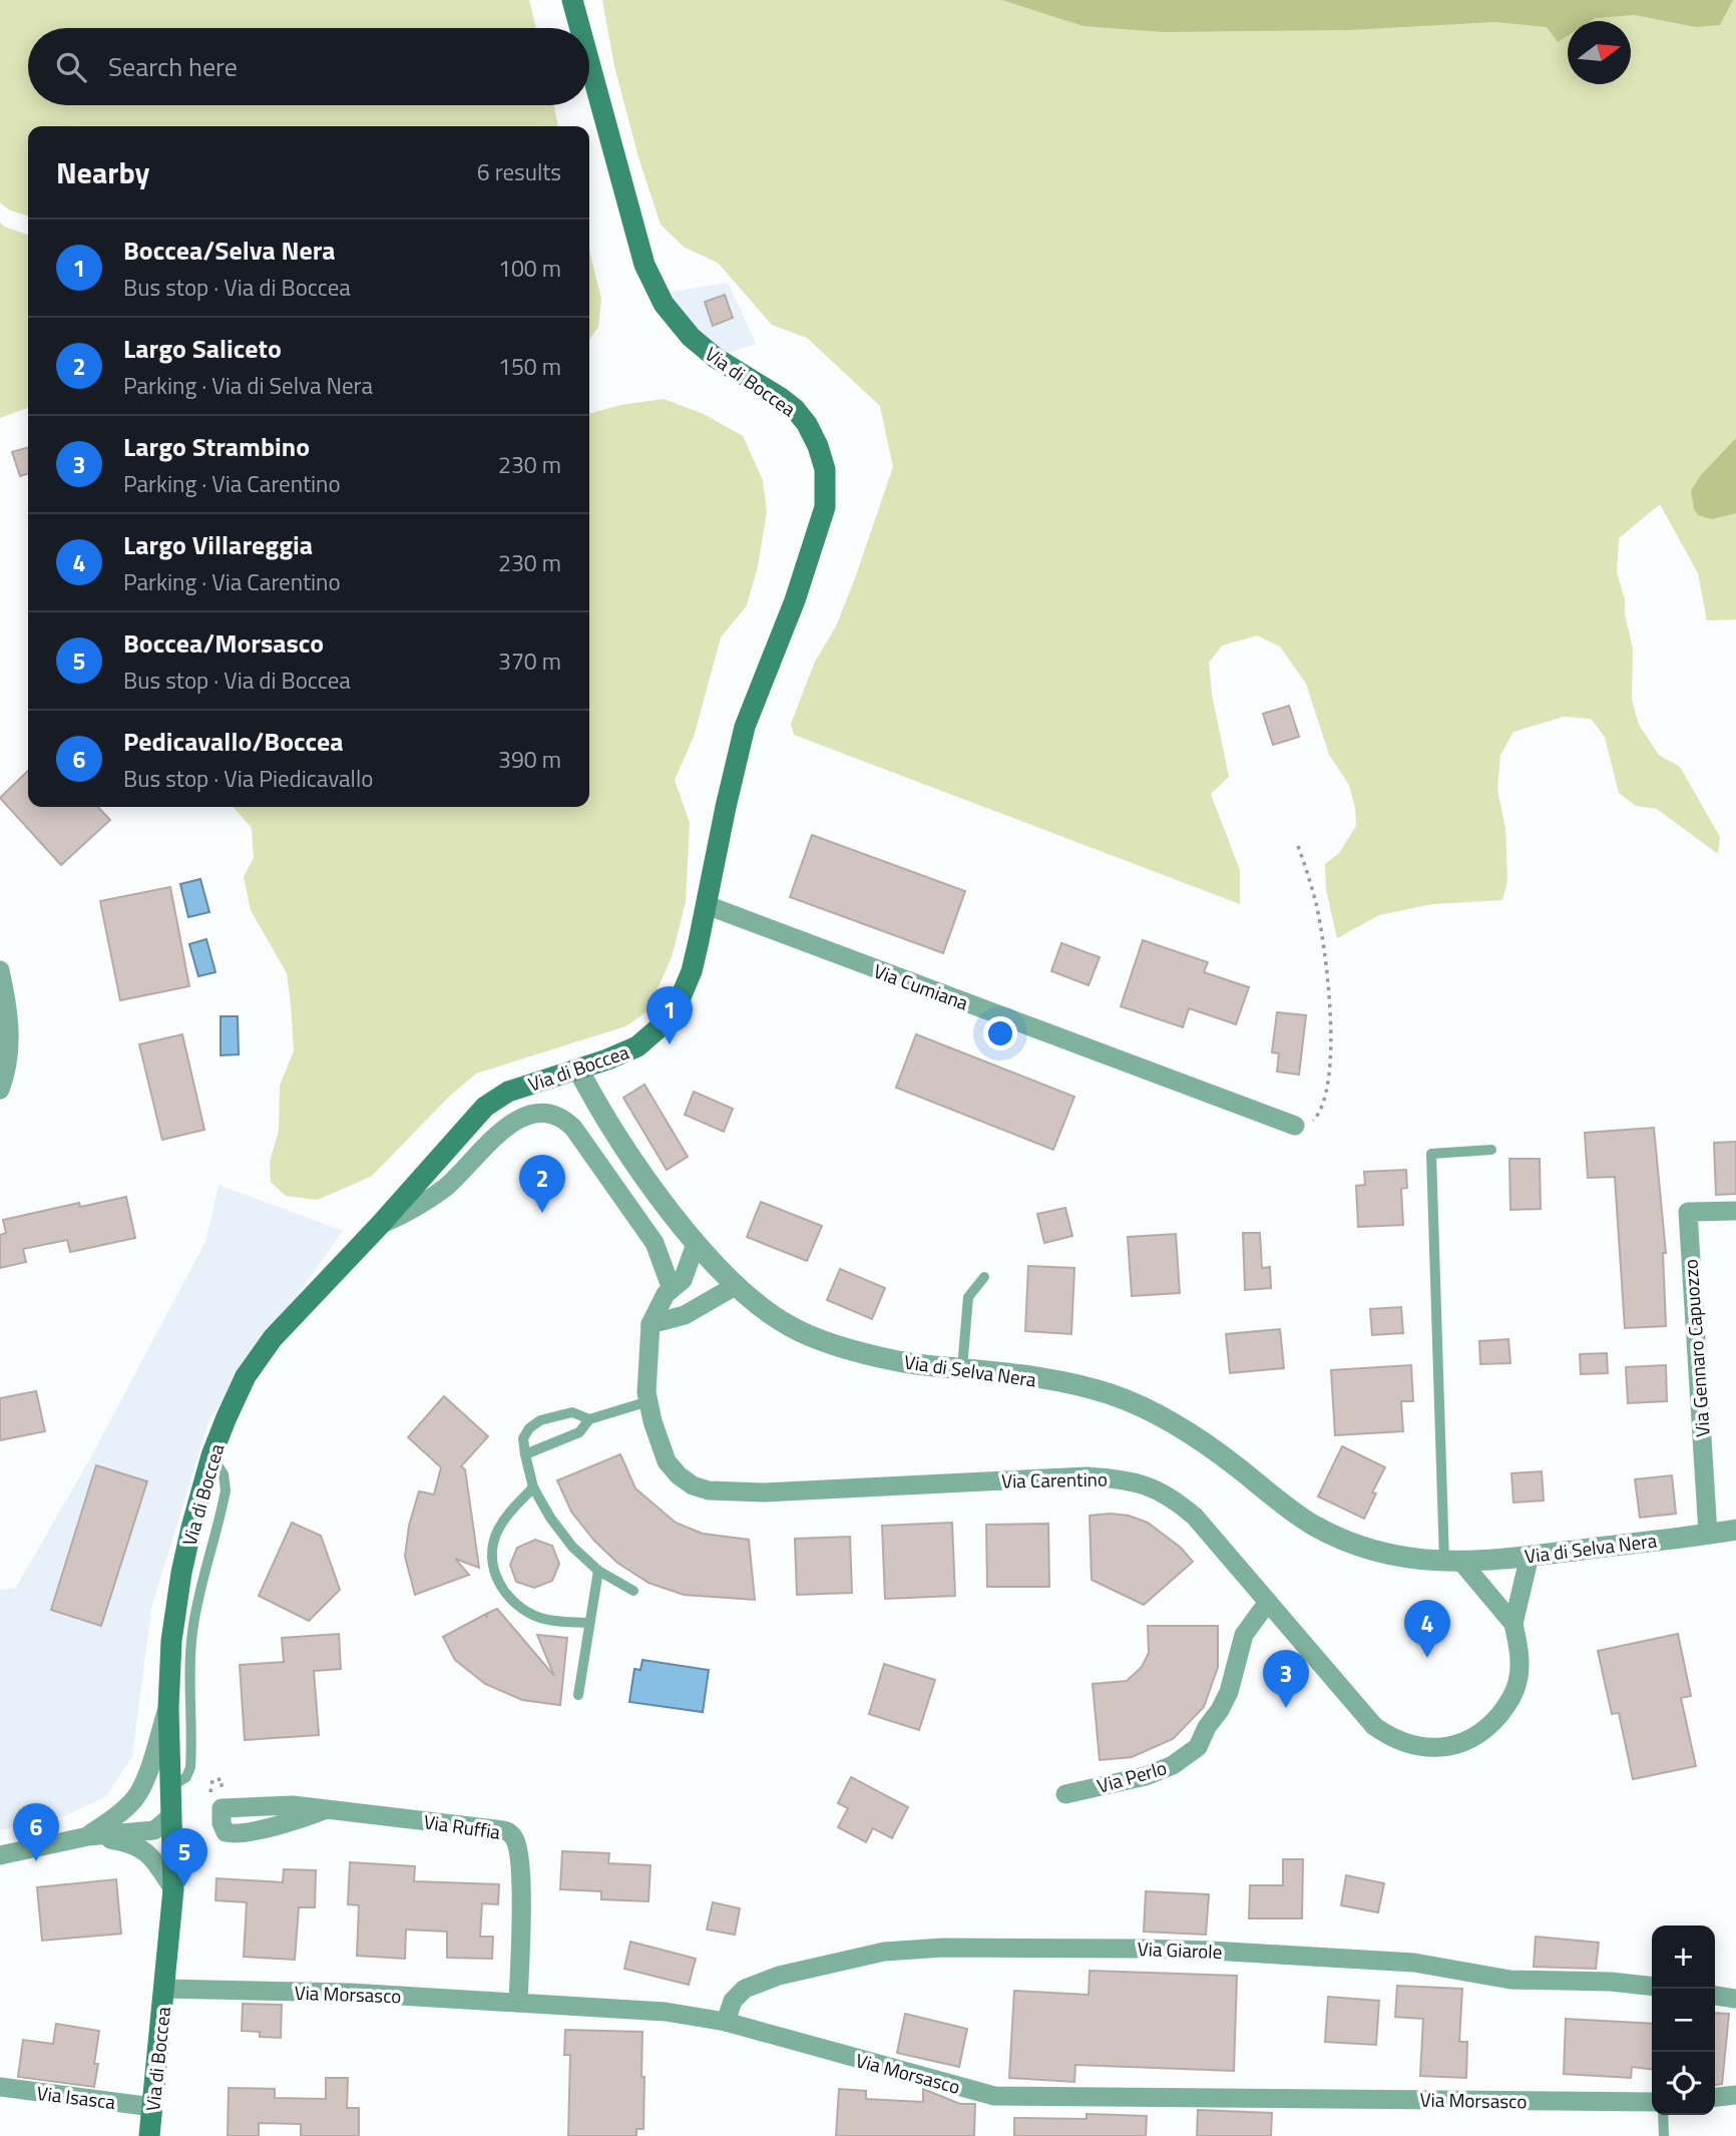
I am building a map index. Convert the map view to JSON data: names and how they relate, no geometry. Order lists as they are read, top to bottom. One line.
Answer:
{"streets":{"main road":["Via di Boccea"],"street":["Via Cumiana","Via Gennaro Capuozzo","Via di Selva Nera","Via Carentino","Via Perlo","Via Ruffia","Via Giarole","Via Morsasco","Via Isasca"]},"crossings":[["Via di Boccea","Via Cumiana"],["Via di Boccea","Via di Selva Nera"],["Via di Boccea","Via Morsasco"],["Via di Boccea","Via Isasca"],["Via Gennaro Capuozzo","Via di Selva Nera"],["Via di Selva Nera","Via Carentino"],["Via Carentino","Via Perlo"],["Via Ruffia","Via Morsasco"],["Via Giarole","Via Morsasco"]],"north":"right","page":{"search":"Search here","heading":["Nearby","6 results"],"list":[{"mark":"1","name":"Boccea/Selva Nera","note":"Bus stop · Via di Boccea","value":"100 m"},{"mark":"2","name":"Largo Saliceto","note":"Parking · Via di Selva Nera","value":"150 m"},{"mark":"3","name":"Largo Strambino","note":"Parking · Via Carentino","value":"230 m"},{"mark":"4","name":"Largo Villareggia","note":"Parking · Via Carentino","value":"230 m"},{"mark":"5","name":"Boccea/Morsasco","note":"Bus stop · Via di Boccea","value":"370 m"},{"mark":"6","name":"Pedicavallo/Boccea","note":"Bus stop · Via Piedicavallo","value":"390 m"}],"pins":["1","2","4","3","6","5"],"map_buttons":["+","−"]}}
